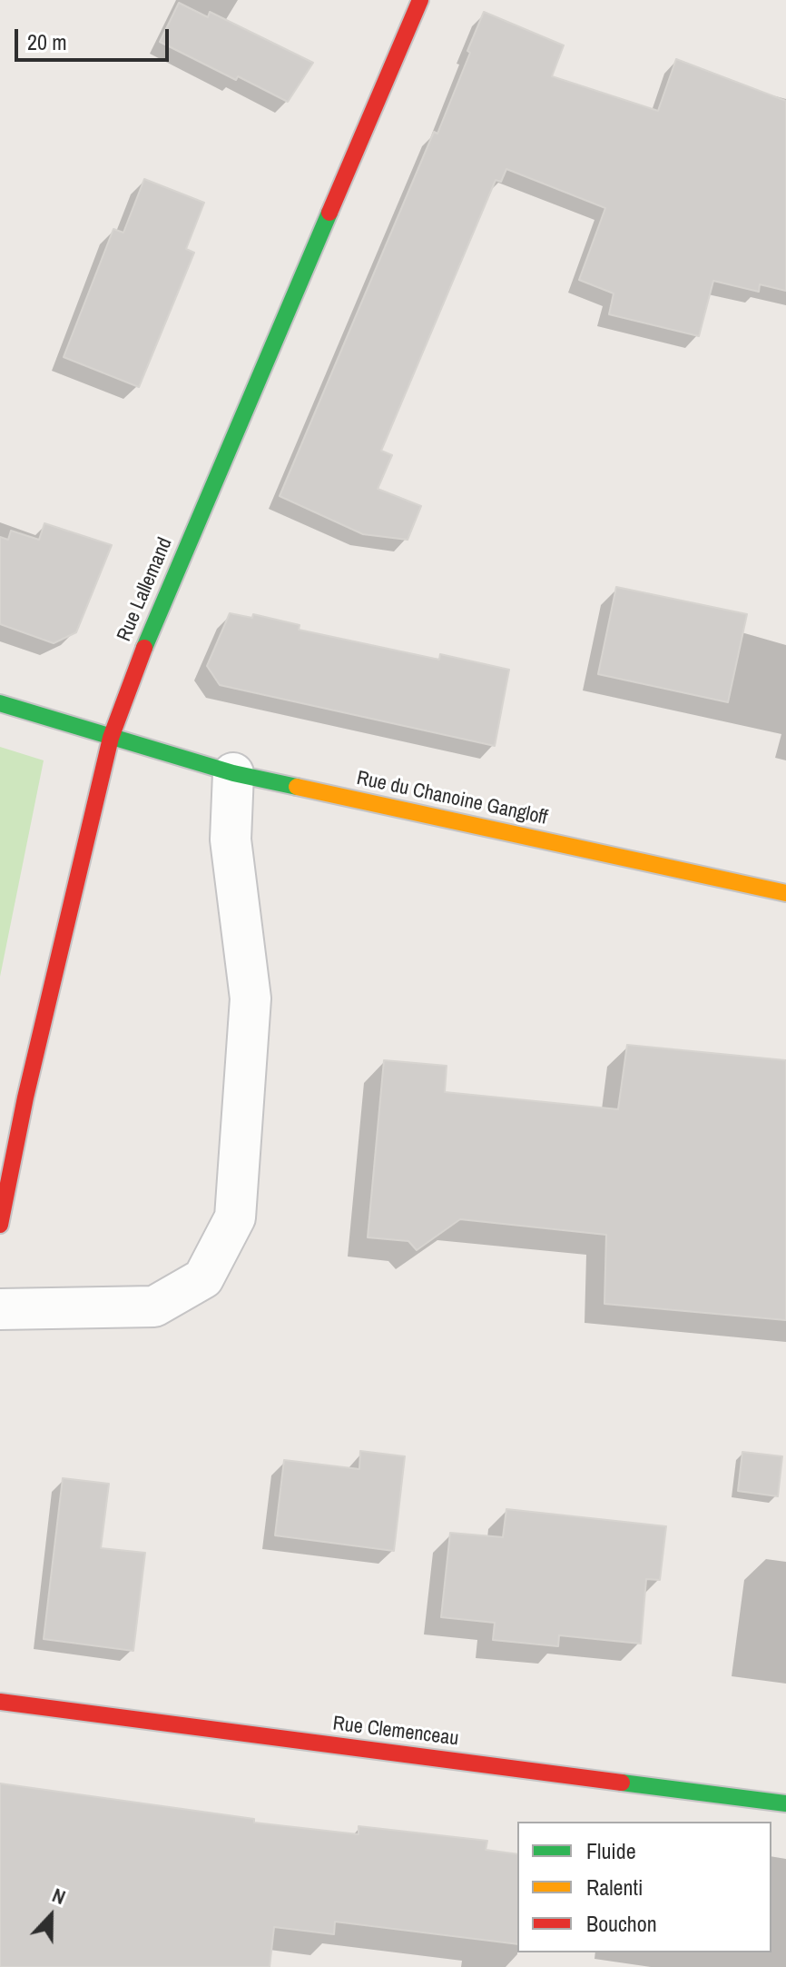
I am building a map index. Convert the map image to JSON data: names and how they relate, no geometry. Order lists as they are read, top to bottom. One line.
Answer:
{"streets":{"street":["Rue Lallemand","Rue du Chanoine Gangloff","Rue Clemenceau"]},"crossings":[["Rue Lallemand","Rue du Chanoine Gangloff"]],"legend":["Fluide","Ralenti","Bouchon"],"scale_bar":"20 m","north":"top"}
